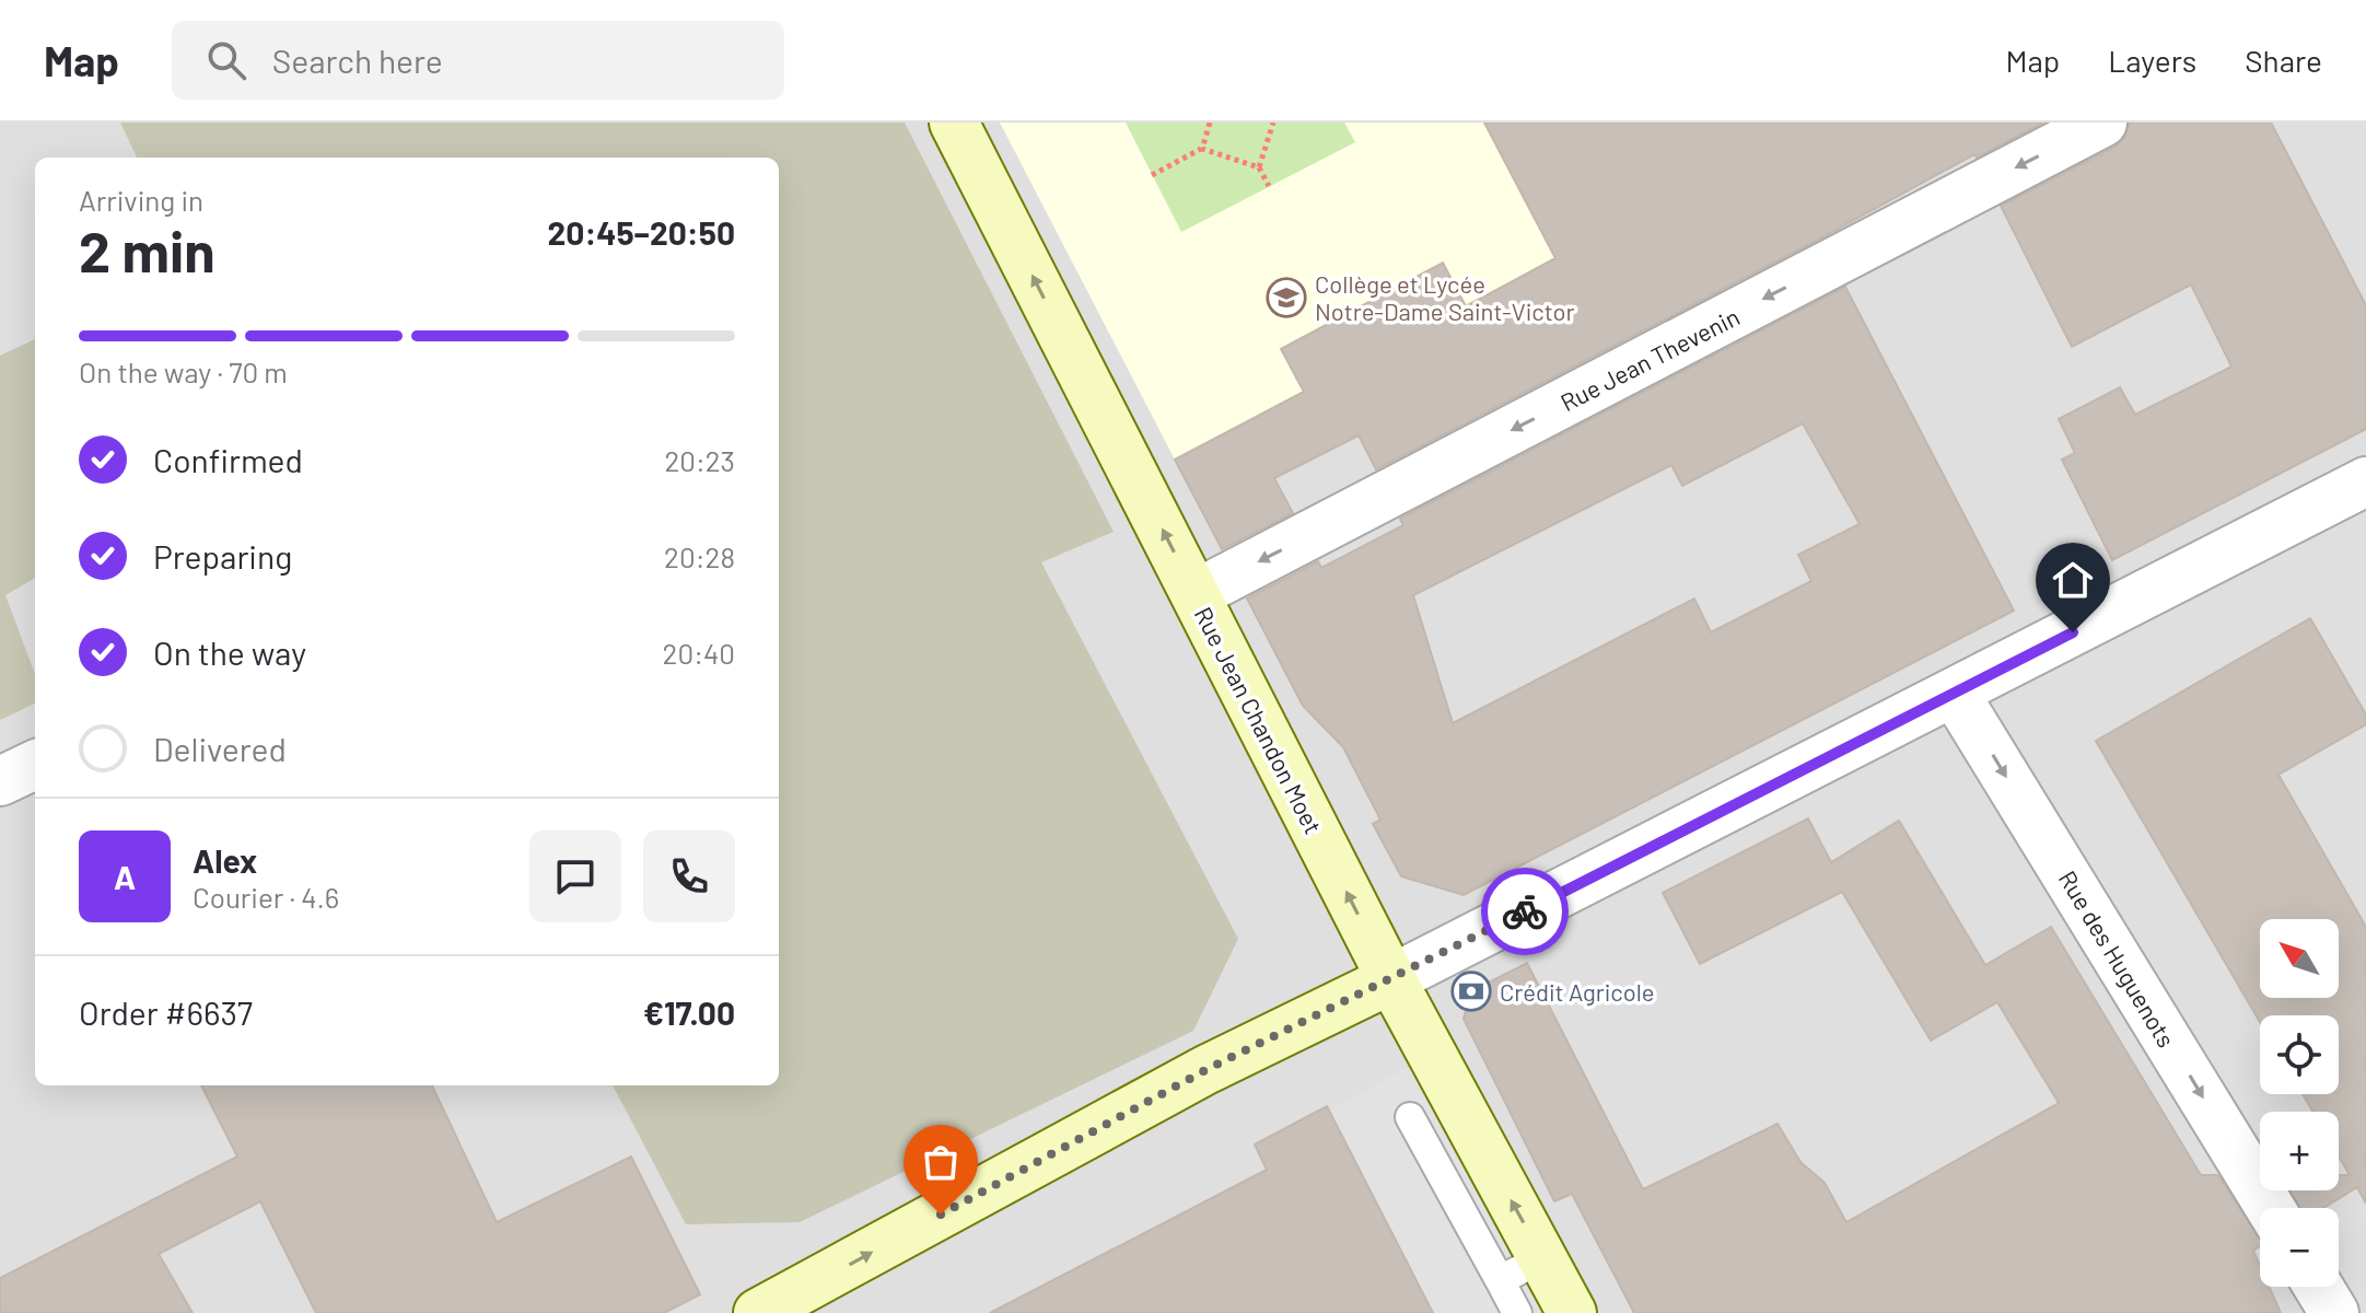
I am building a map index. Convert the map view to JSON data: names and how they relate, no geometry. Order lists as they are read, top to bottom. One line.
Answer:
{"streets":{"main road":["Rue Jean Chandon Moet"],"street":["Rue Jean Thevenin","Rue des Huguenots"]},"crossings":[["Rue Jean Thevenin","Rue Jean Chandon Moet"]],"one_way":["Rue Jean Thevenin","Rue Jean Chandon Moet","Rue des Huguenots"],"places":{"school or university":["Collège et Lycée Notre-Dame Saint-Victor"],"bank":["Crédit Agricole"]},"north":"top left","page":{"header":"Map","search":"Search here","nav":["Map","Layers","Share"],"heading":["2 min","Arriving in","20:45–20:50"],"panel":["Alex","Courier · 4.6","Order #6637","€17.00"],"bar":"On the way · 70 m","list":[["Confirmed","20:23"],["Preparing","20:28"],["On the way","20:40"],"Delivered"],"round":"A","map_buttons":["+","−"]}}
